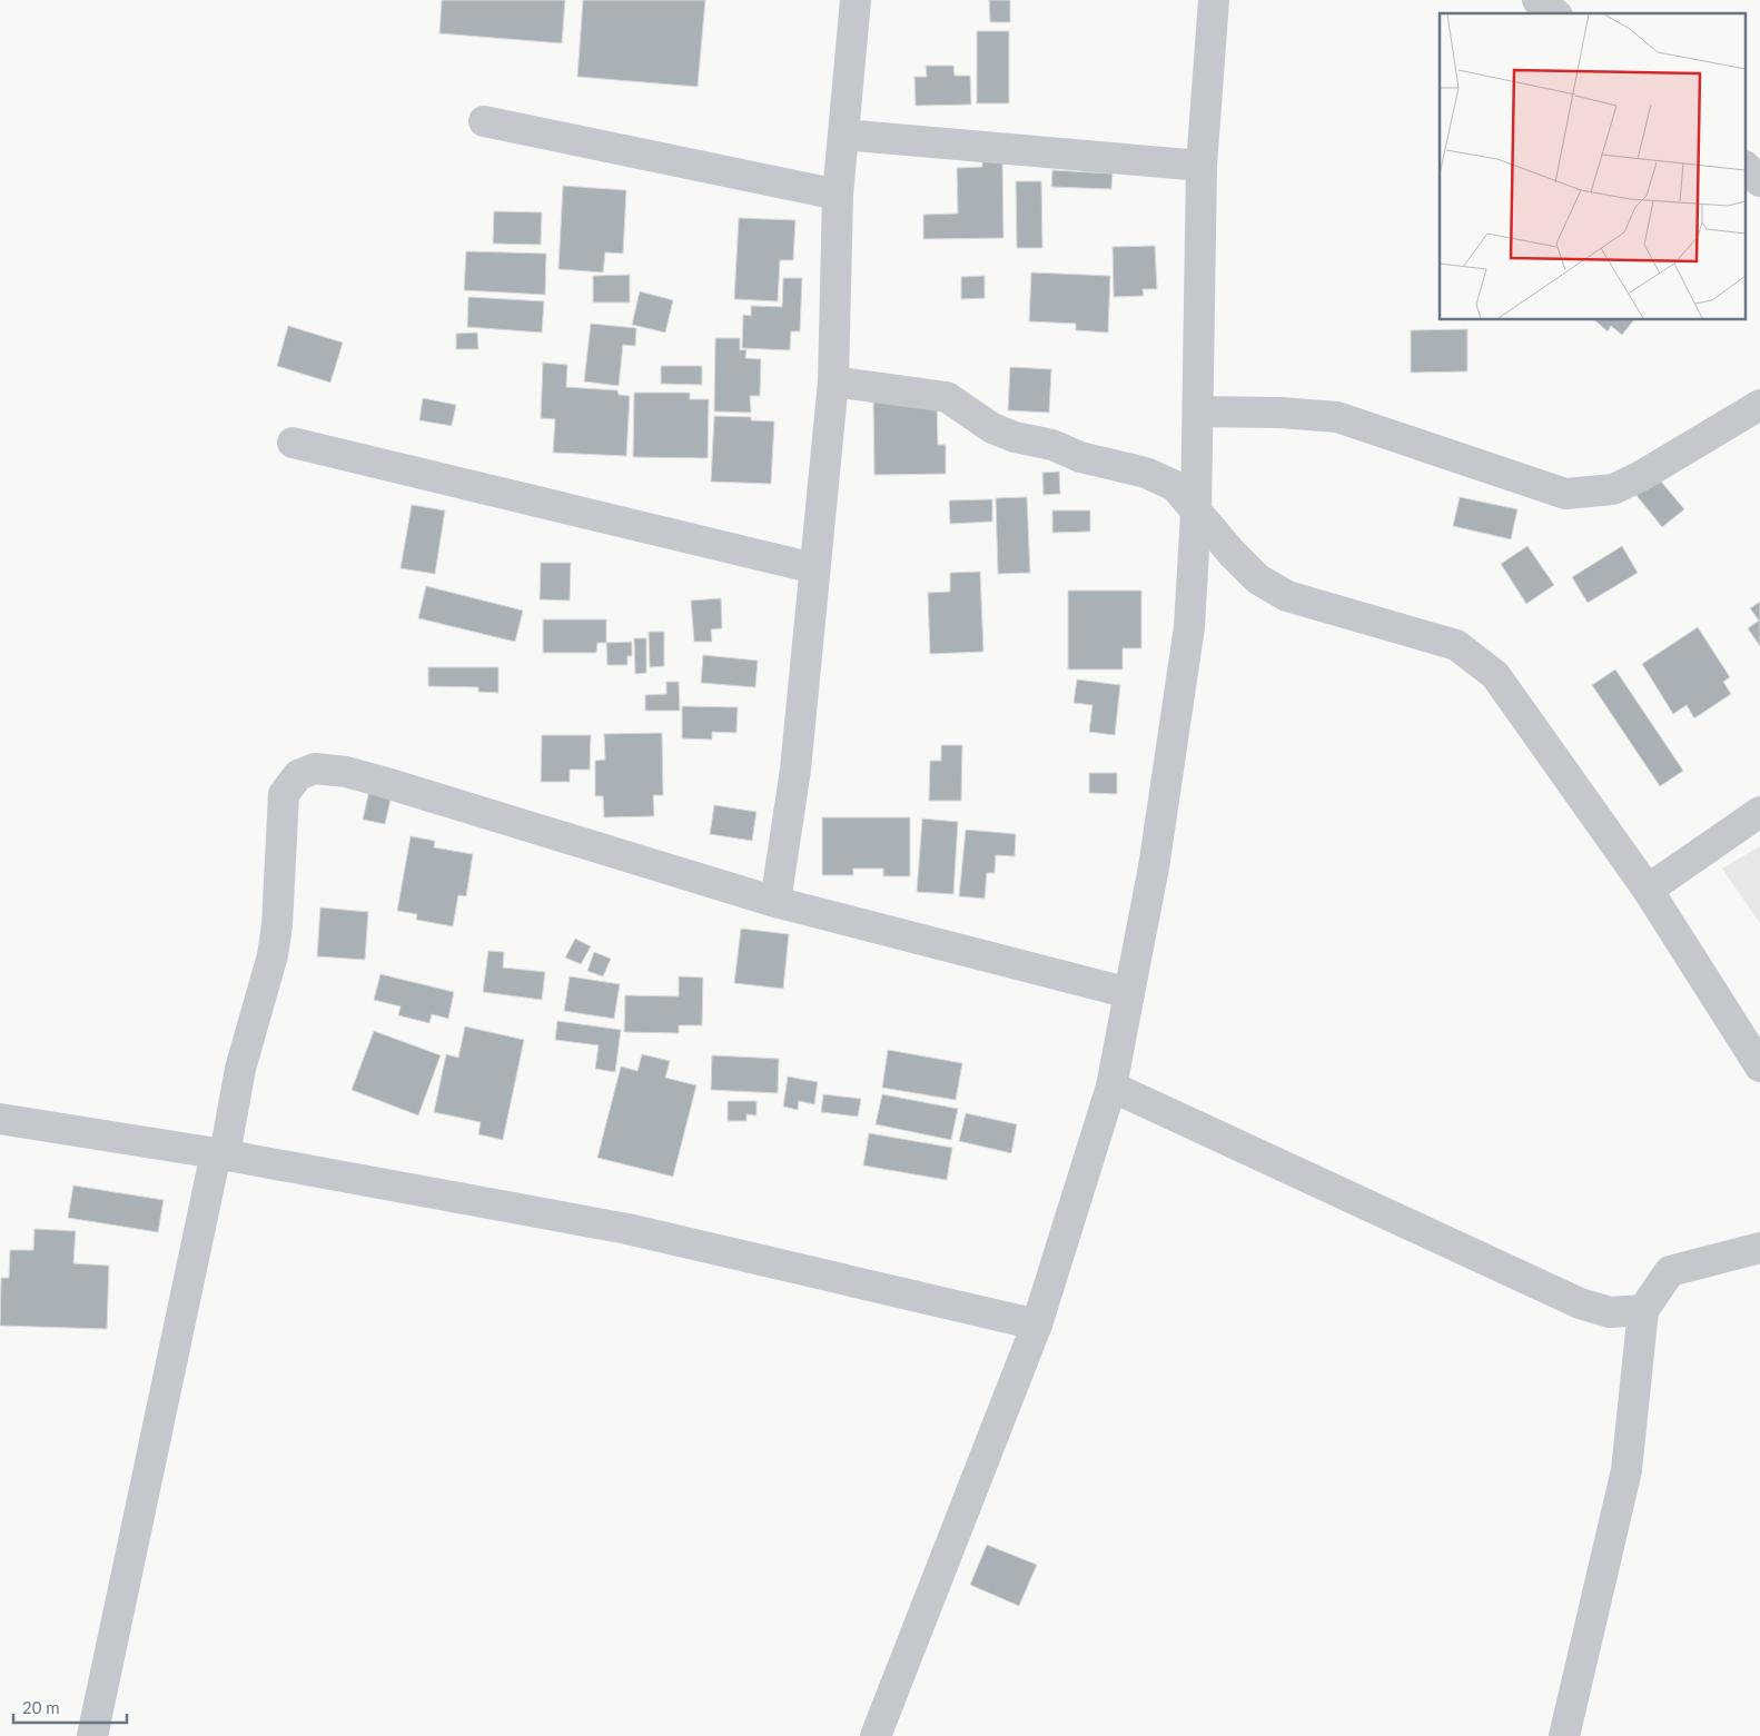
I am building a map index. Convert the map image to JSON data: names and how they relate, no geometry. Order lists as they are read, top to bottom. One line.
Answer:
{"scale_bar":"20 m"}
